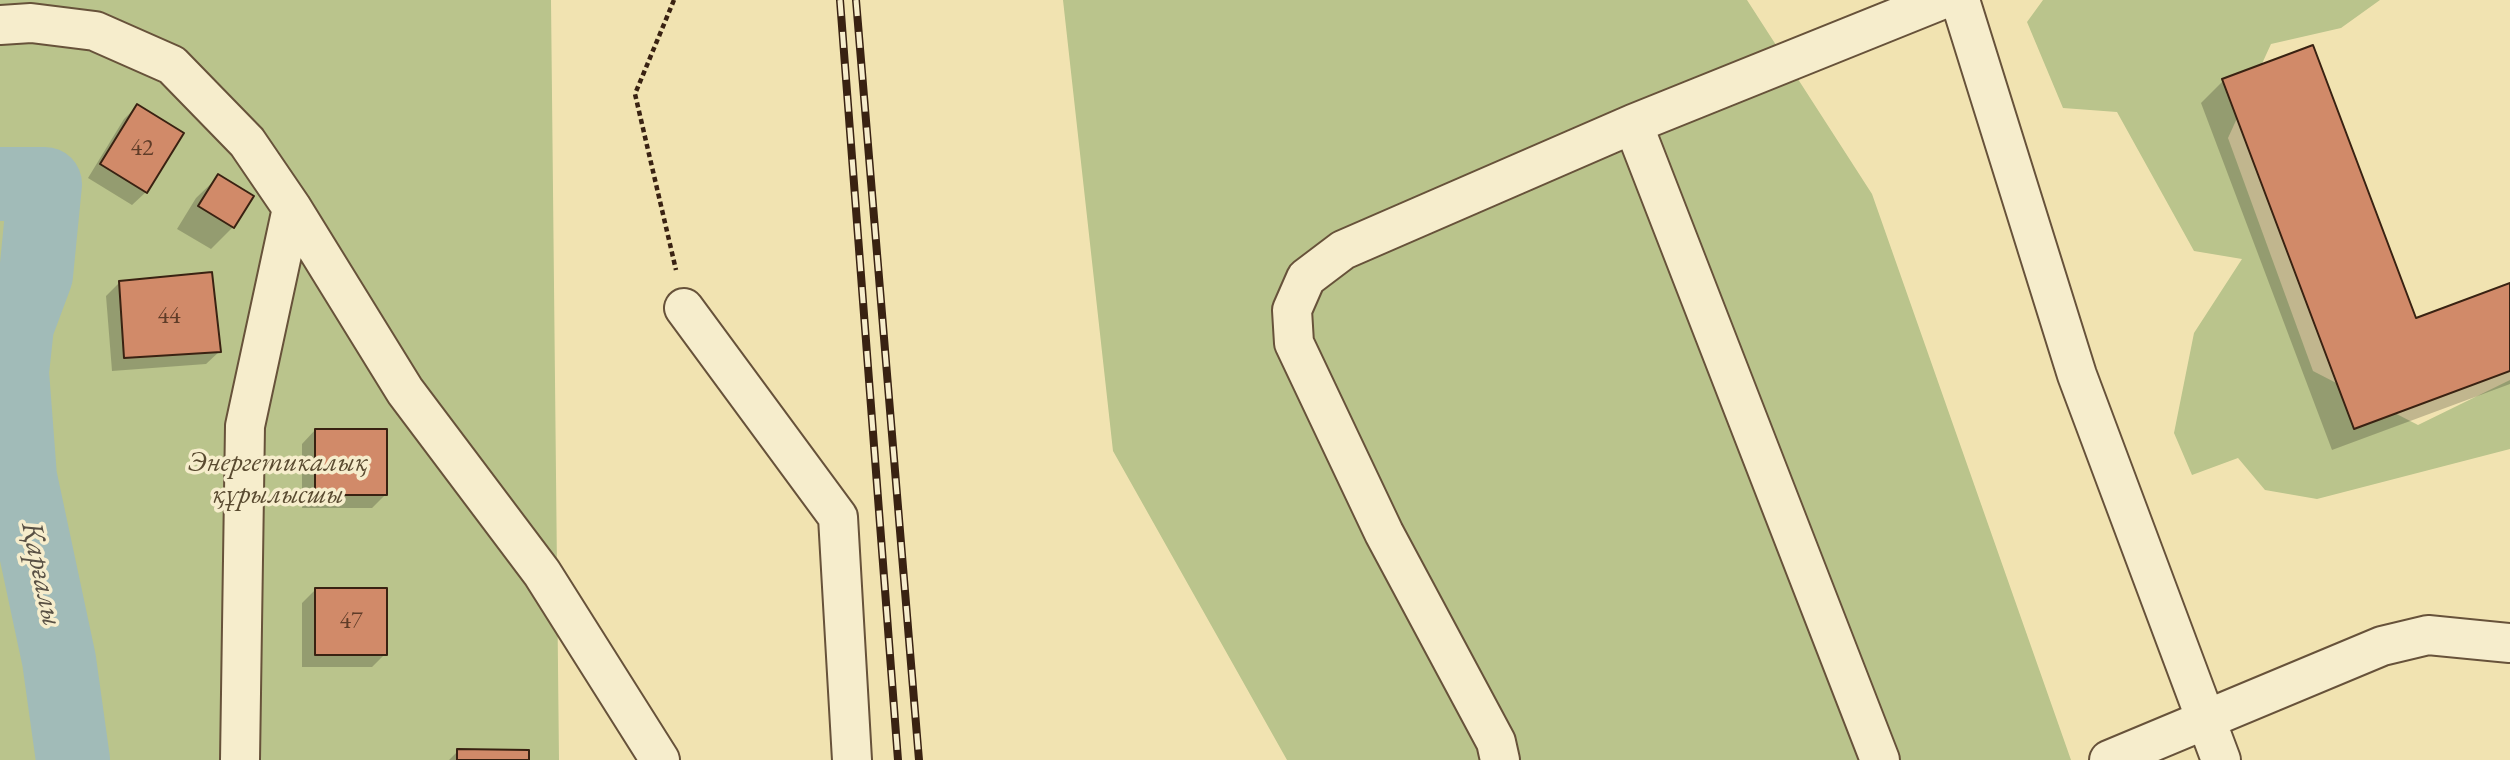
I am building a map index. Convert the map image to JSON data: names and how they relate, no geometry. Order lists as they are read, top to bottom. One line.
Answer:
{"water":["Қарғалы"],"parks":["Энергетикалық құрылысшы"],"house_numbers":["42","44","47"]}
